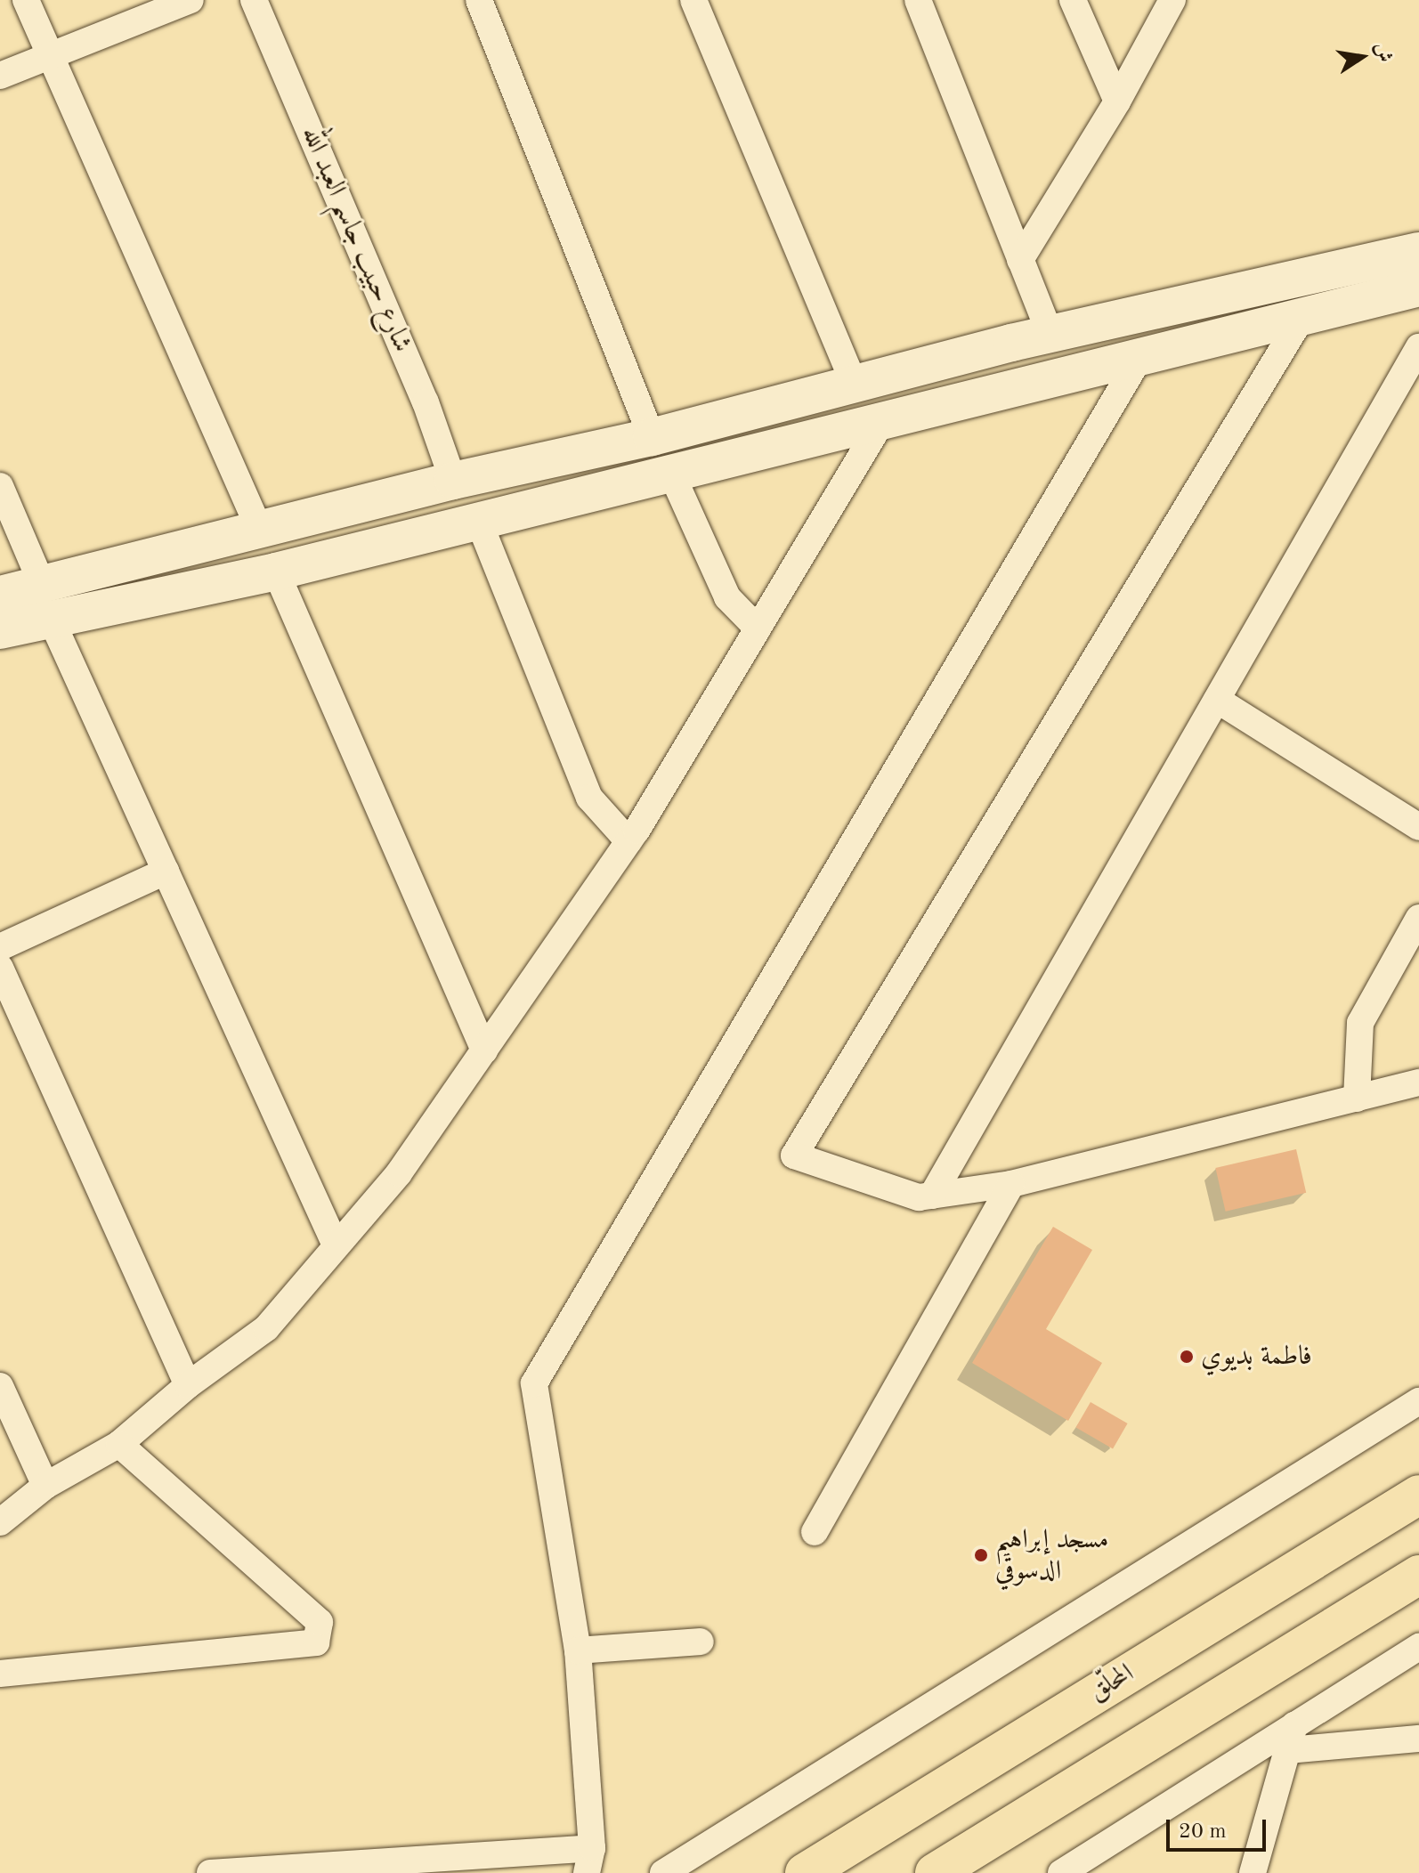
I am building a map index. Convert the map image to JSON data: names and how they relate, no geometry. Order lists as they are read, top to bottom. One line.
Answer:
{"streets":{"main road":["المحلّق"],"street":["شارع حبيب جاسم العبد الله"]},"places":["فاطمة بديوي","مسجد إبراهيم الدسوقي"],"scale_bar":"20 m","north":"right"}
